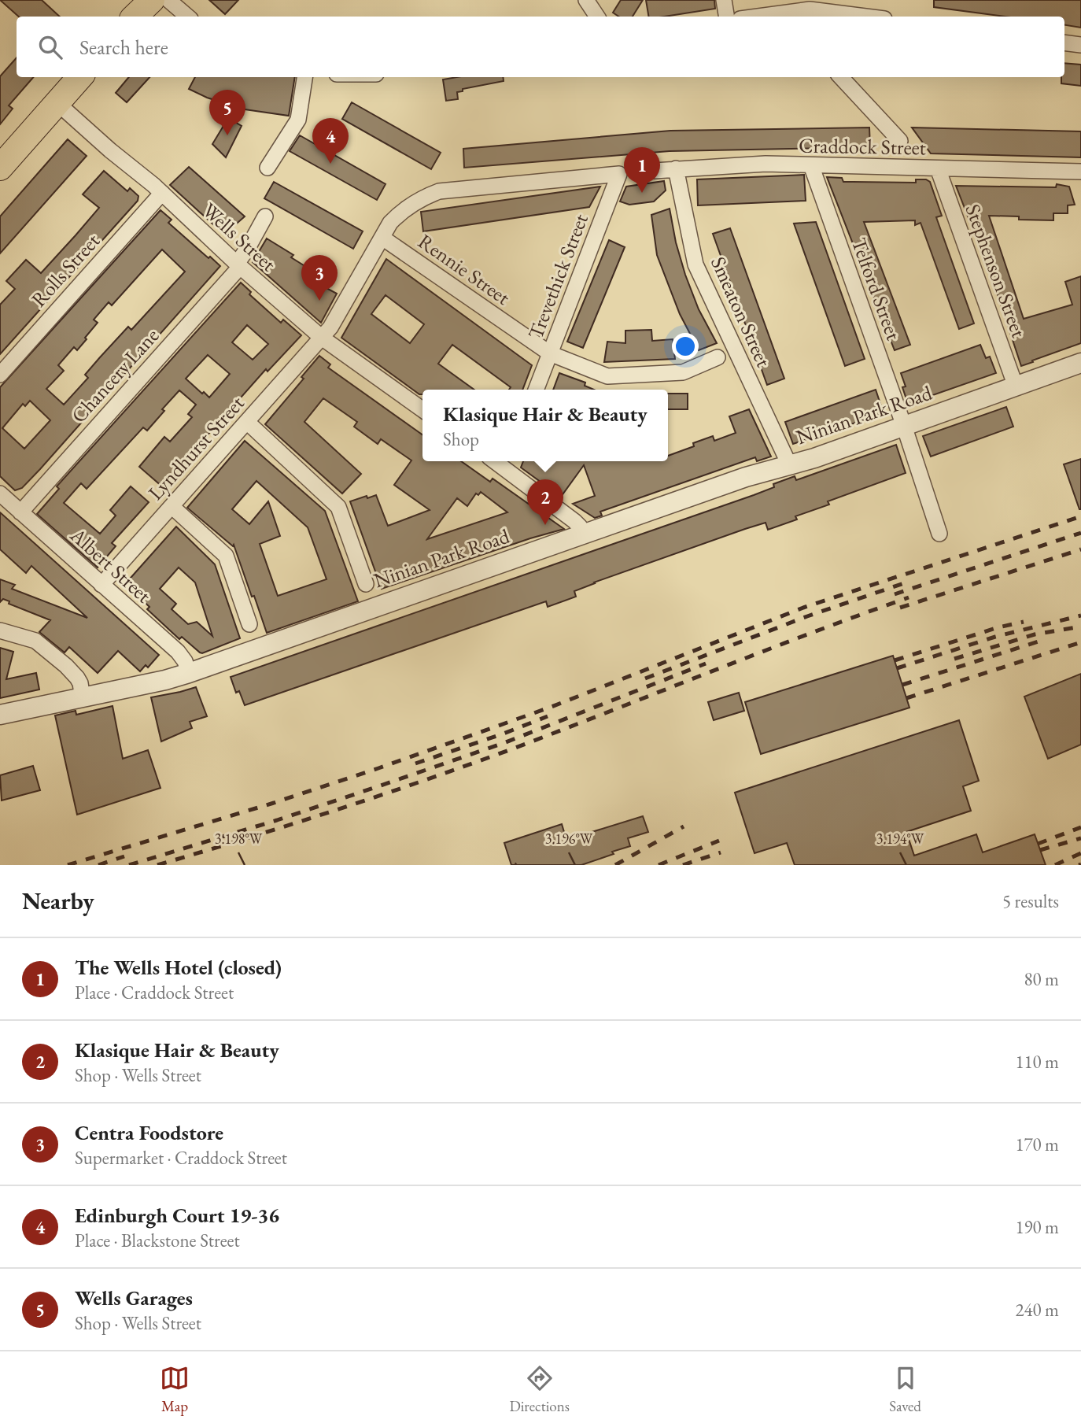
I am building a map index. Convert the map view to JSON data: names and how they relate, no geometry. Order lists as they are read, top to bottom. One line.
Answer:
{"streets":{"street":["Craddock Street","Wells Street","Rennie Street","Rolls Street","Stephenson Street","Trevethick Street","Telford Street","Smeaton Street","Chancery Lane","Ninian Park Road","Lyndhurst Street","Albert Street"]},"crossings":[["Craddock Street","Stephenson Street"],["Craddock Street","Telford Street"],["Craddock Street","Smeaton Street"],["Wells Street","Rolls Street"],["Wells Street","Chancery Lane"],["Wells Street","Lyndhurst Street"],["Rennie Street","Trevethick Street"],["Stephenson Street","Ninian Park Road"],["Telford Street","Ninian Park Road"],["Smeaton Street","Ninian Park Road"],["Chancery Lane","Albert Street"],["Ninian Park Road","Albert Street"],["Lyndhurst Street","Albert Street"]],"page":{"search":"Search here","pins":["5","4","1","3","2"],"popup":["Klasique Hair & Beauty","Shop"],"heading":["Nearby","5 results"],"list":[{"mark":"1","name":"The Wells Hotel (closed)","note":"Place · Craddock Street","value":"80 m"},{"mark":"2","name":"Klasique Hair & Beauty","note":"Shop · Wells Street","value":"110 m"},{"mark":"3","name":"Centra Foodstore","note":"Supermarket · Craddock Street","value":"170 m"},{"mark":"4","name":"Edinburgh Court 19-36","note":"Place · Blackstone Street","value":"190 m"},{"mark":"5","name":"Wells Garages","note":"Shop · Wells Street","value":"240 m"}],"nav":["Map","Directions","Saved"]},"coordinates":["3.198°W","3.196°W","3.194°W"]}
